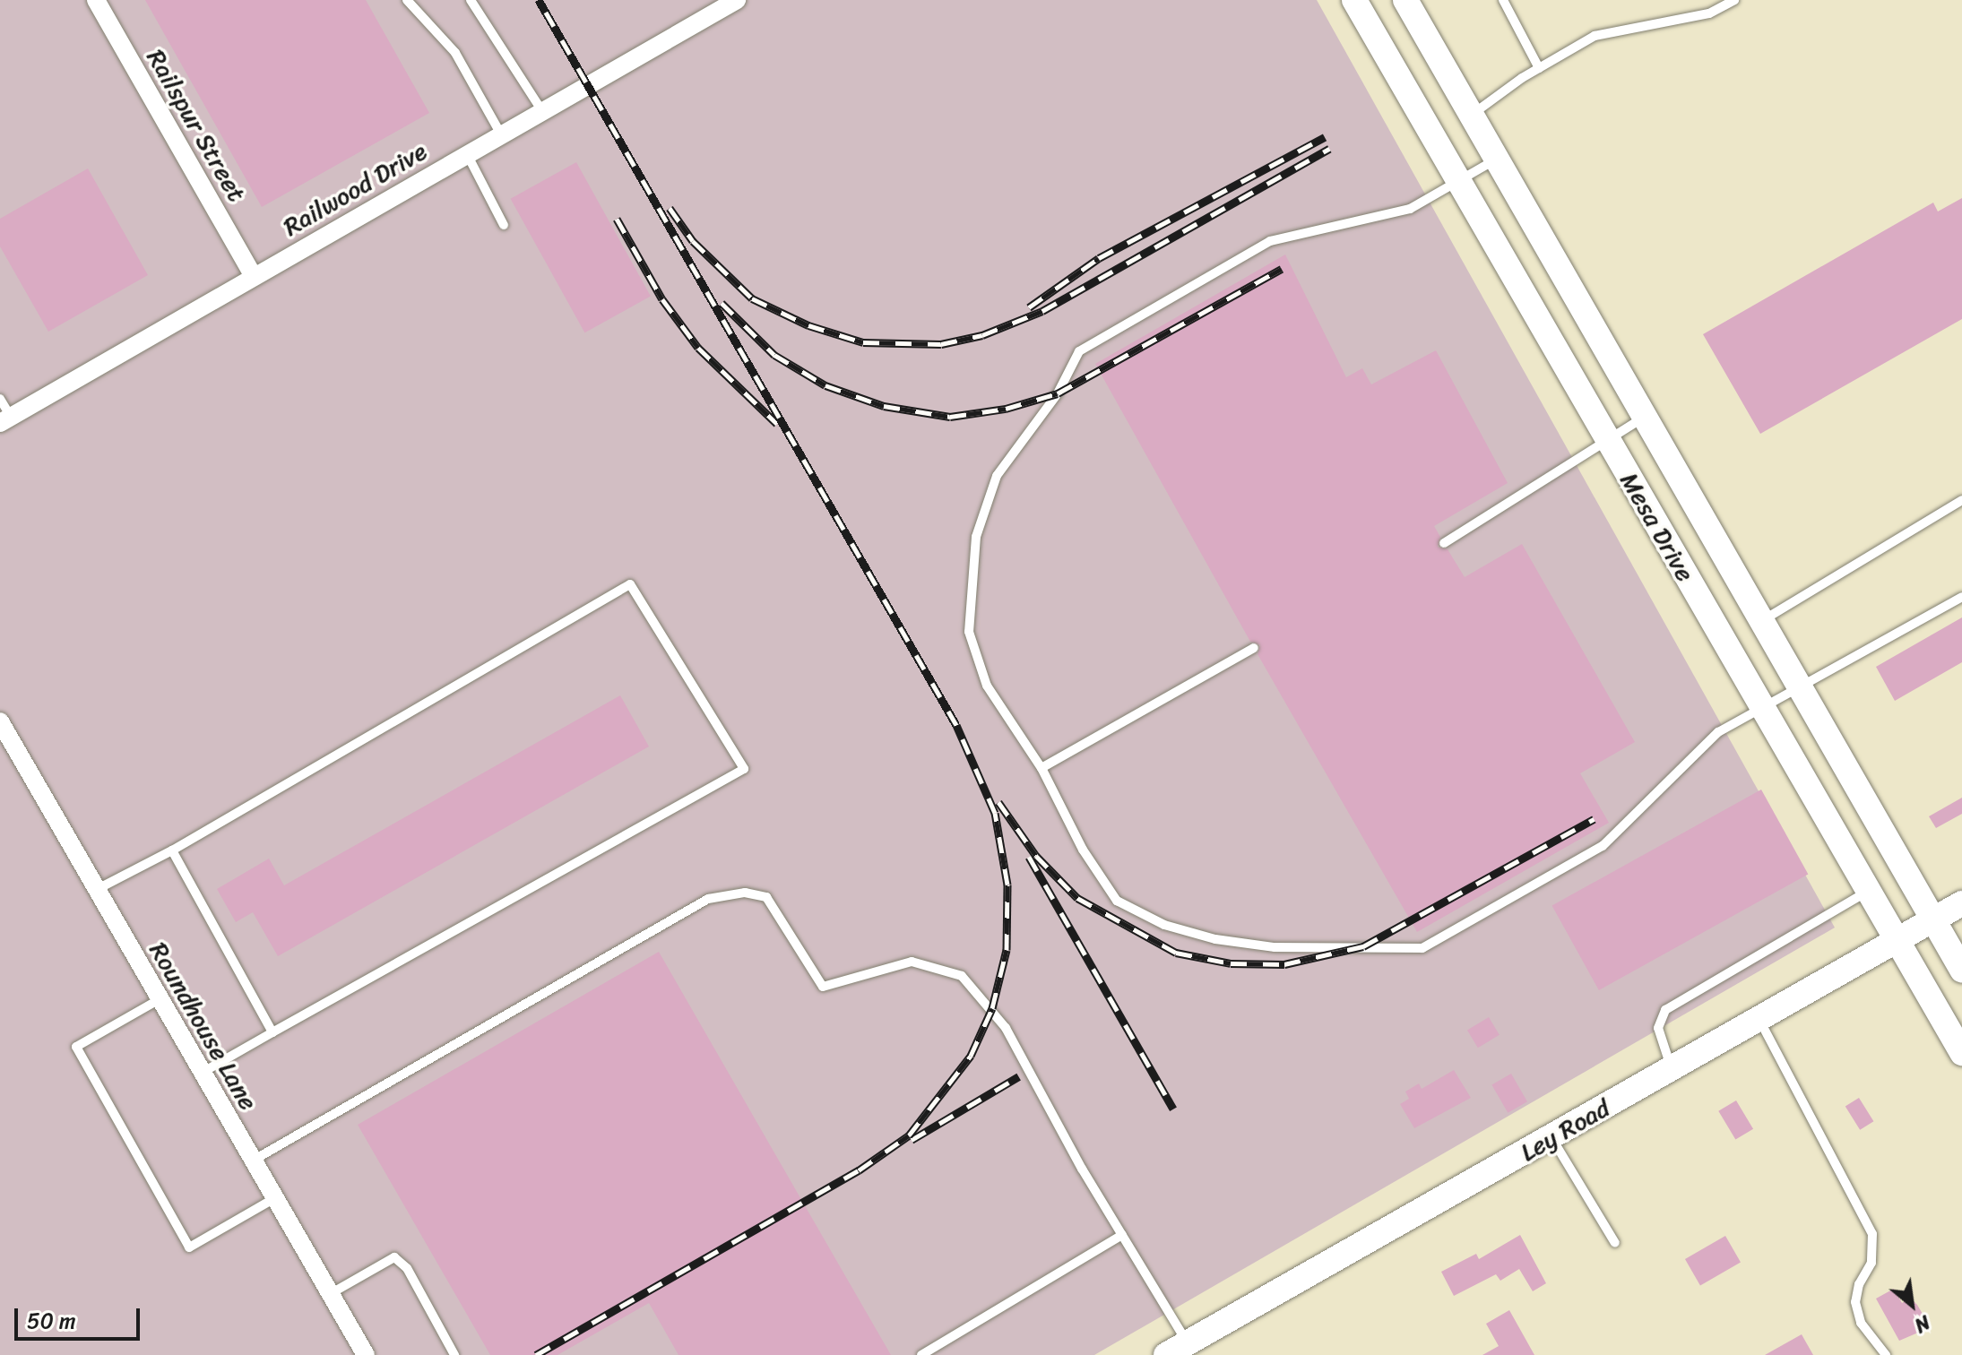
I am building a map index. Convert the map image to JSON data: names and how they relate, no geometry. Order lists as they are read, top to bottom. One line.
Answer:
{"streets":{"main road":["Mesa Drive","Ley Road"],"street":["Railspur Street","Railwood Drive","Roundhouse Lane"]},"crossings":[["Railspur Street","Railwood Drive"],["Mesa Drive","Ley Road"]],"scale_bar":"50 m","north":"bottom right"}
